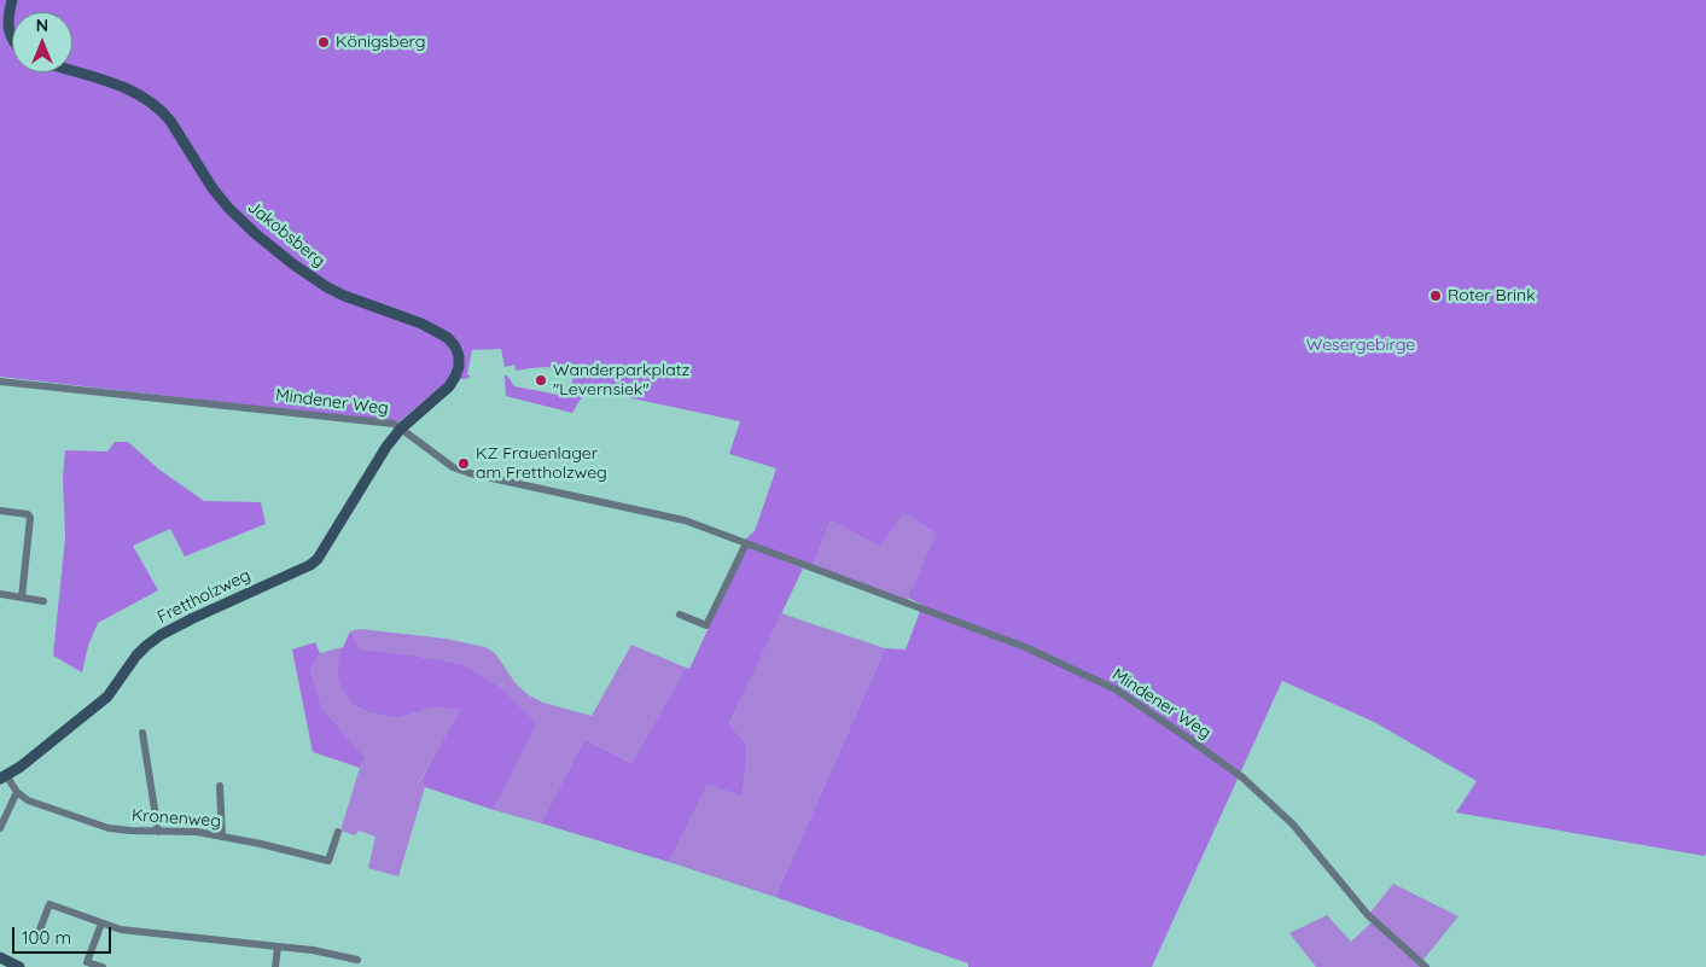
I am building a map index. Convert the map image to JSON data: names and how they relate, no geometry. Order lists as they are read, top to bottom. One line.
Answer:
{"streets":{"street":["Jakobsberg","Mindener Weg","Frettholzweg","Kronenweg"]},"crossings":[["Jakobsberg","Mindener Weg"],["Jakobsberg","Frettholzweg"],["Mindener Weg","Frettholzweg"],["Frettholzweg","Kronenweg"]],"parks":["Wesergebirge"],"places":["Königsberg","Roter Brink","Wanderparkplatz \"Levernsiek\"","KZ Frauenlager am Frettholzweg"],"scale_bar":"100 m","north":"top"}
